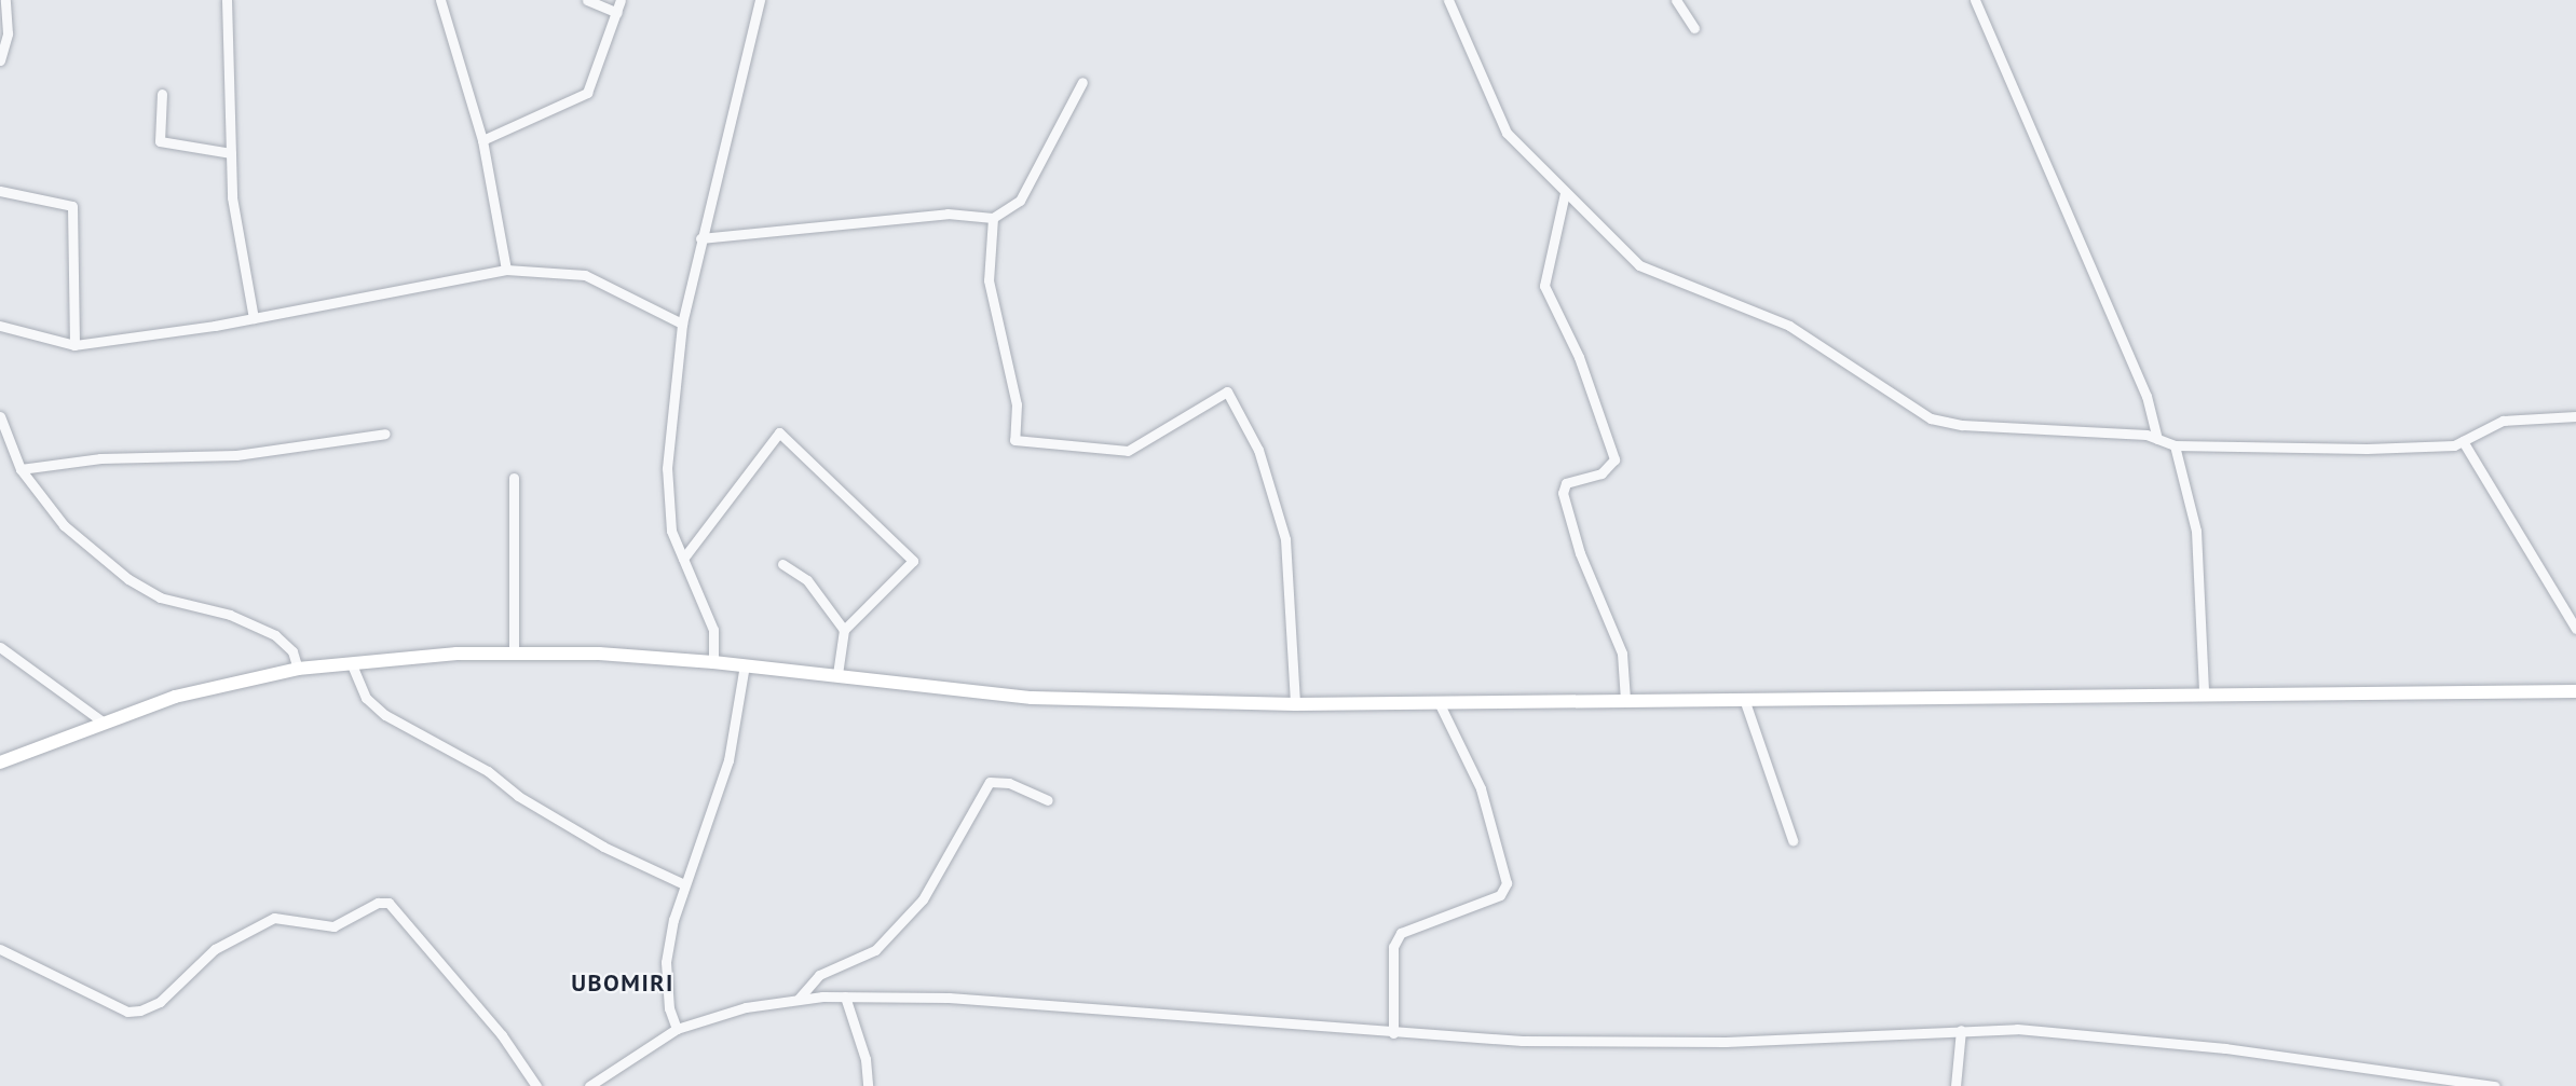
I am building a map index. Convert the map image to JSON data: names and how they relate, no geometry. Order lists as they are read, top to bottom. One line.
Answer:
{"districts":["UBOMIRI"]}
